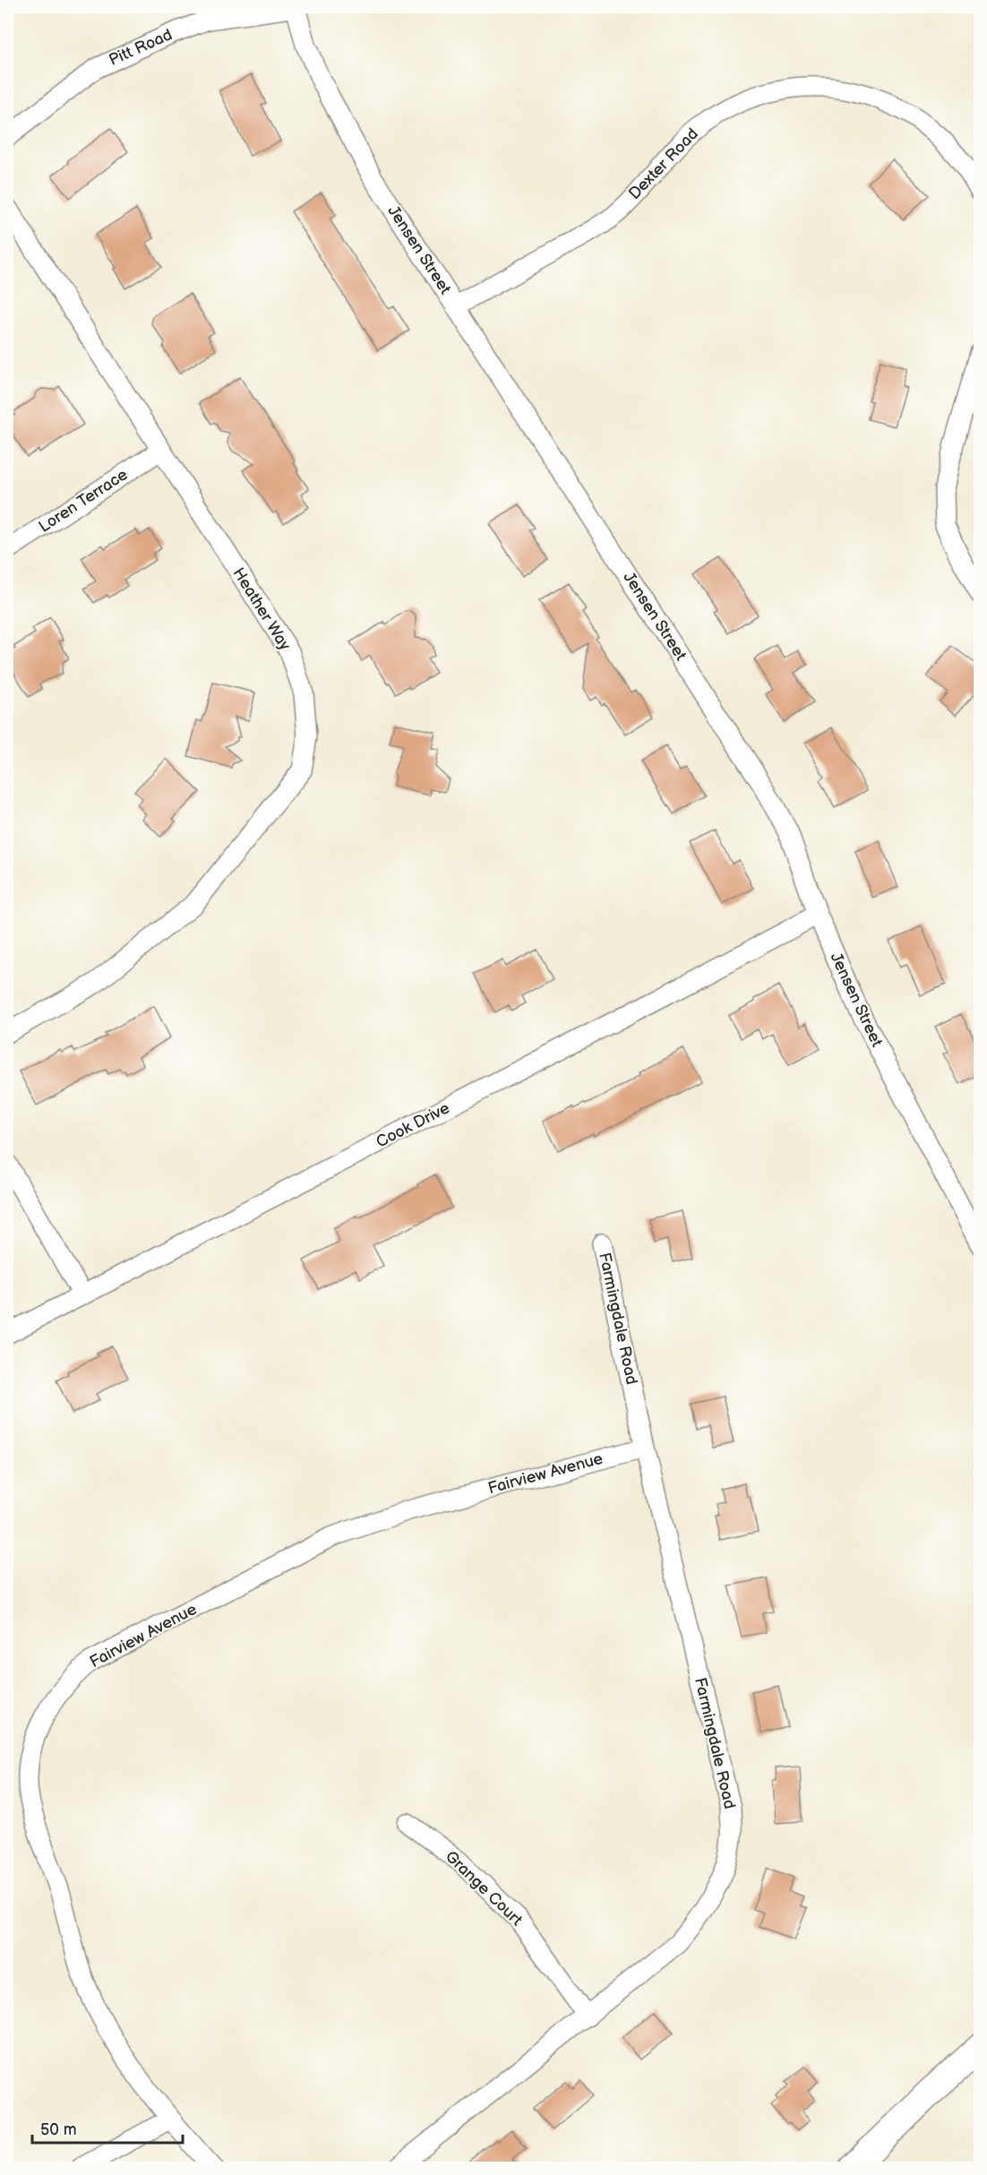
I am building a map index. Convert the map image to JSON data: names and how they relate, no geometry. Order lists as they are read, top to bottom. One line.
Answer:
{"streets":{"street":["Pitt Road","Dexter Road","Jensen Street","Loren Terrace","Heather Way","Cook Drive","Farmingdale Road","Fairview Avenue","Grange Court"]},"crossings":[["Pitt Road","Jensen Street"],["Dexter Road","Jensen Street"],["Jensen Street","Cook Drive"],["Loren Terrace","Heather Way"],["Farmingdale Road","Fairview Avenue"],["Farmingdale Road","Grange Court"]],"scale_bar":"50 m"}
